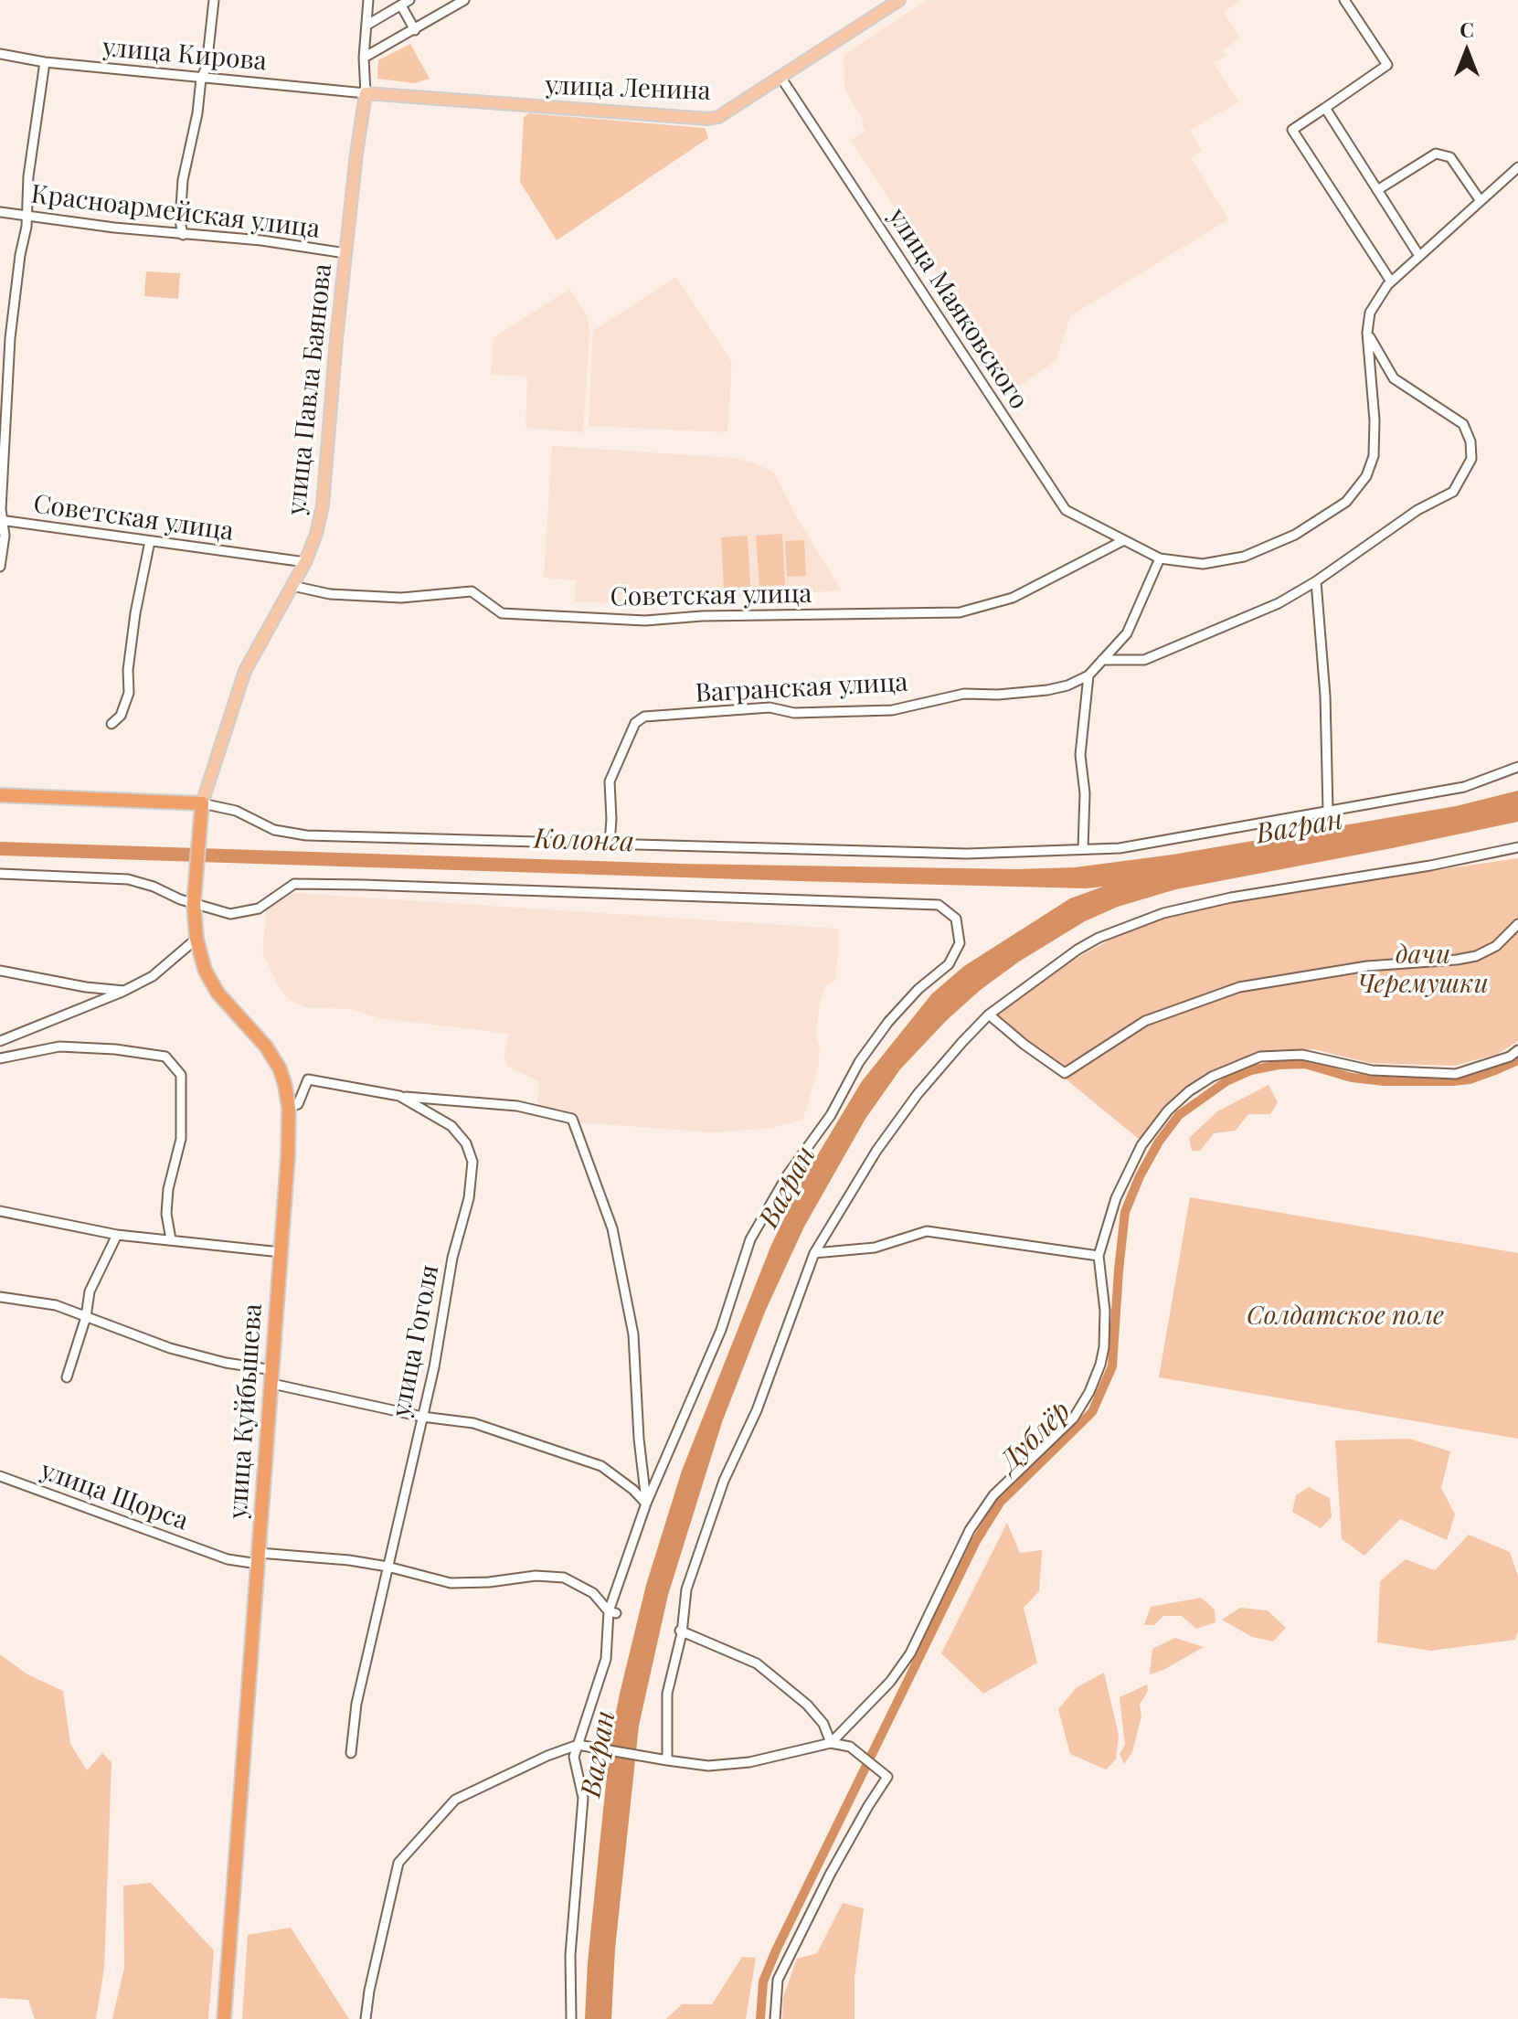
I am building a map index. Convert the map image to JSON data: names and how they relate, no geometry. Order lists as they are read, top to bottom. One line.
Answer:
{"streets":{"highway":["улица Куйбышева"],"main road":["улица Ленина","улица Павла Баянова"],"street":["улица Кирова","Красноармейская улица","улица Маяковского","Советская улица","Вагранская улица","улица Гоголя","улица Щорса"]},"crossings":[["улица Кирова","улица Ленина"],["улица Кирова","улица Павла Баянова"],["улица Ленина","улица Маяковского"],["улица Ленина","улица Павла Баянова"],["Красноармейская улица","улица Павла Баянова"],["улица Маяковского","Советская улица"],["улица Павла Баянова","Советская улица"],["улица Павла Баянова","улица Куйбышева"],["улица Гоголя","улица Куйбышева"],["улица Гоголя","улица Щорса"],["улица Куйбышева","улица Щорса"]],"water":["Вагран","Колонга","Дублёр"],"parks":["дачи Черемушки","Солдатское поле"],"north":"top"}
